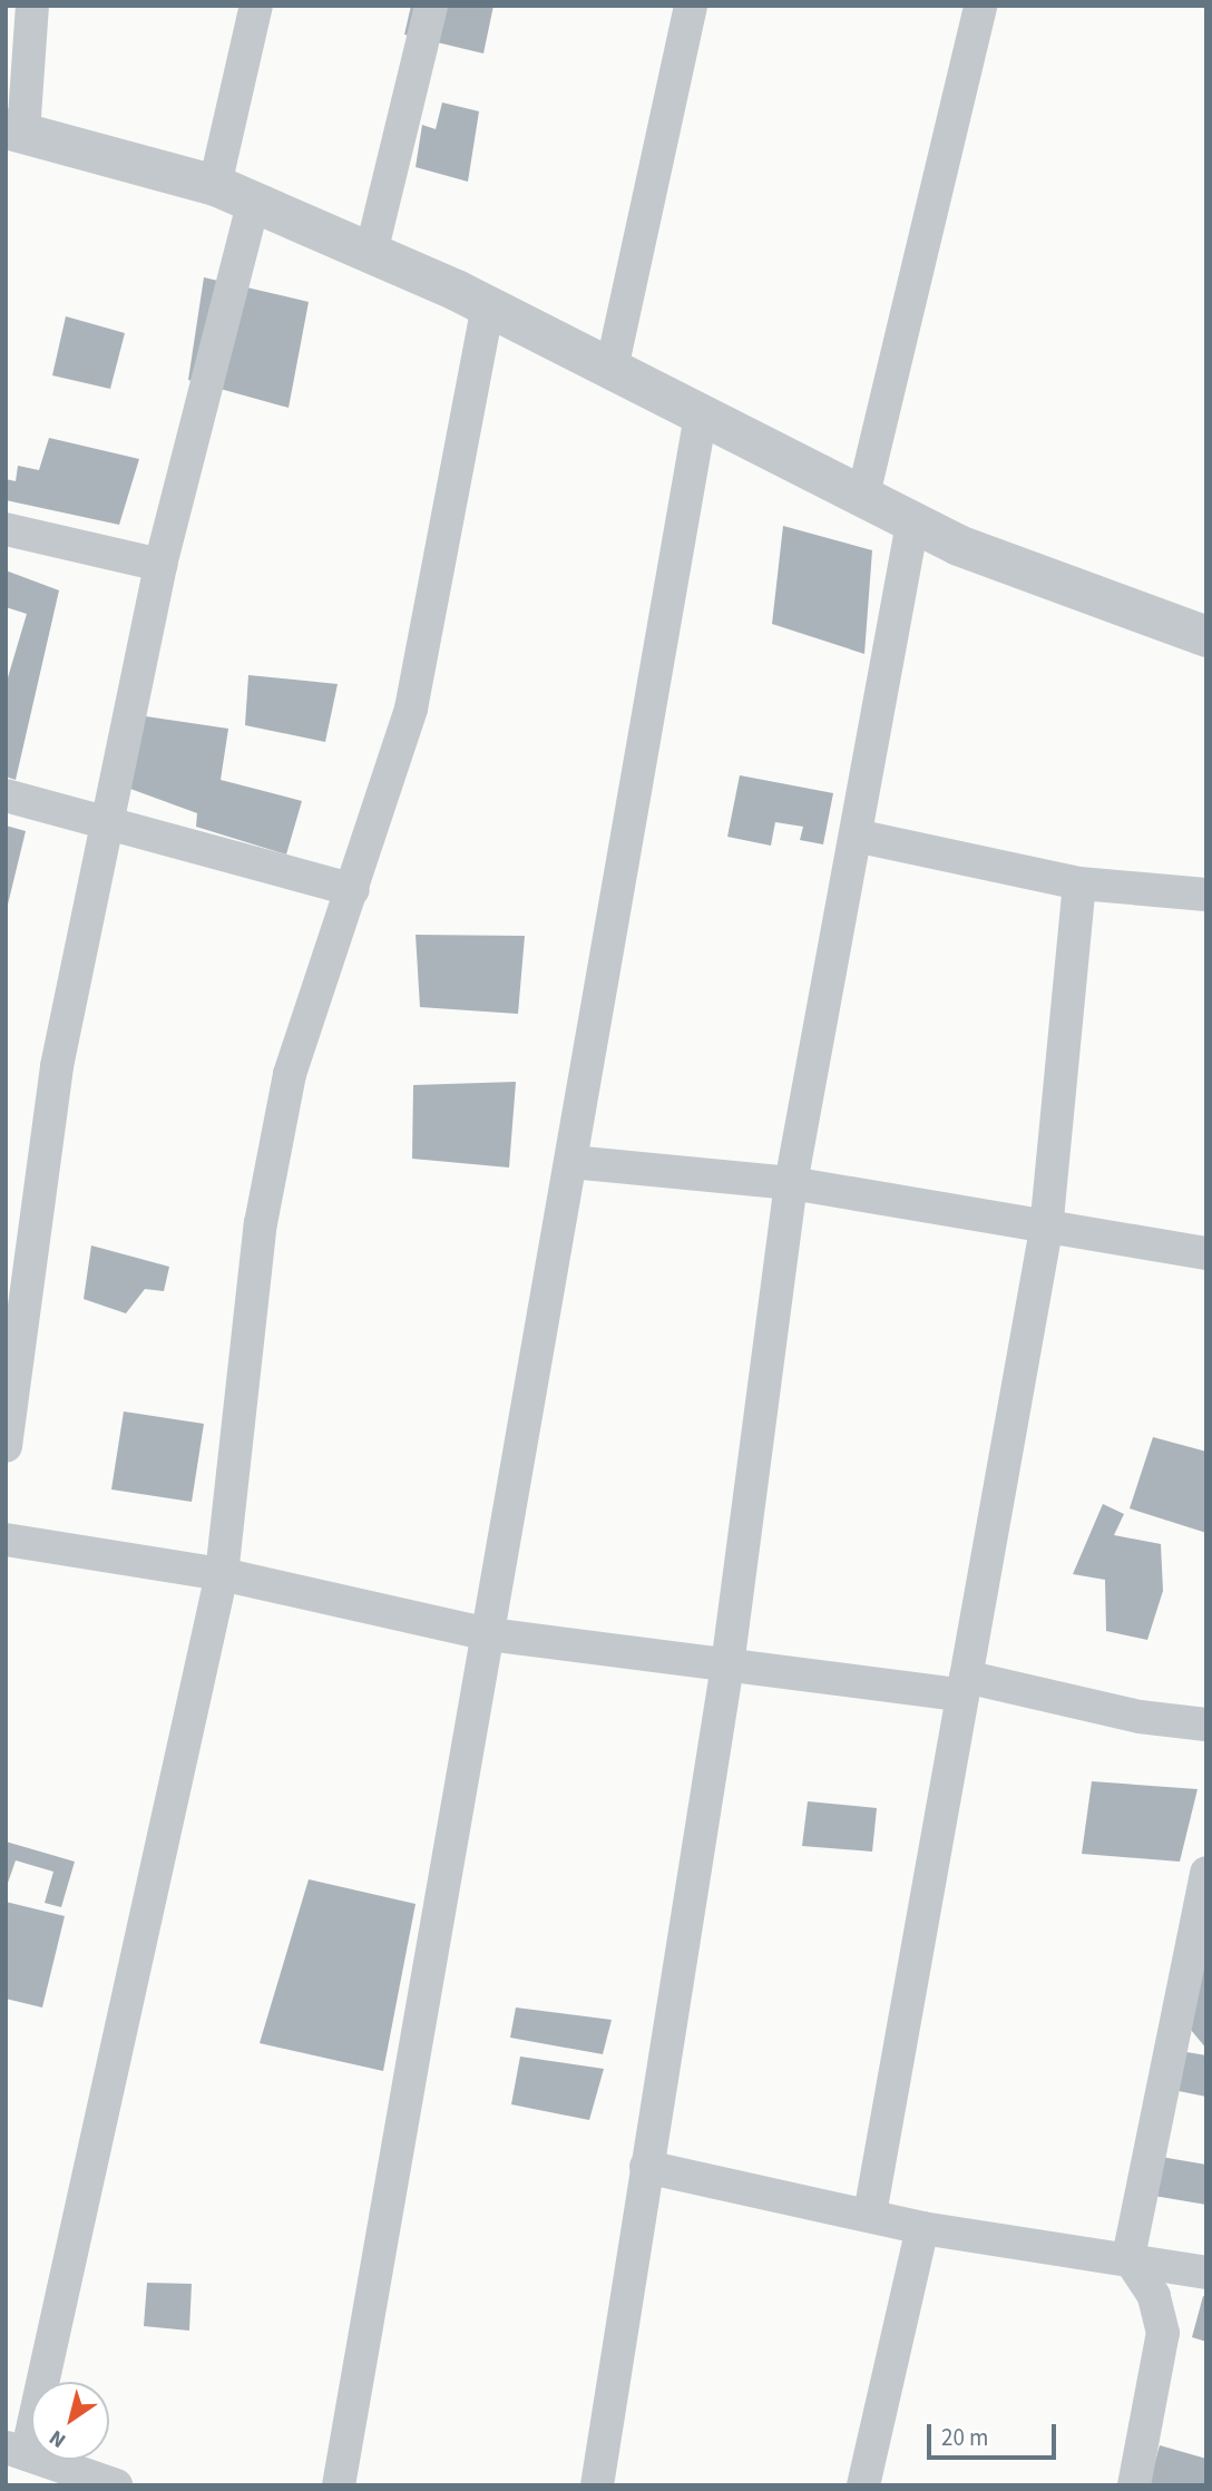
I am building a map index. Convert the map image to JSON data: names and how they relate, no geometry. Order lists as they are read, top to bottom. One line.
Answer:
{"scale_bar":"20 m","north":"bottom left"}
